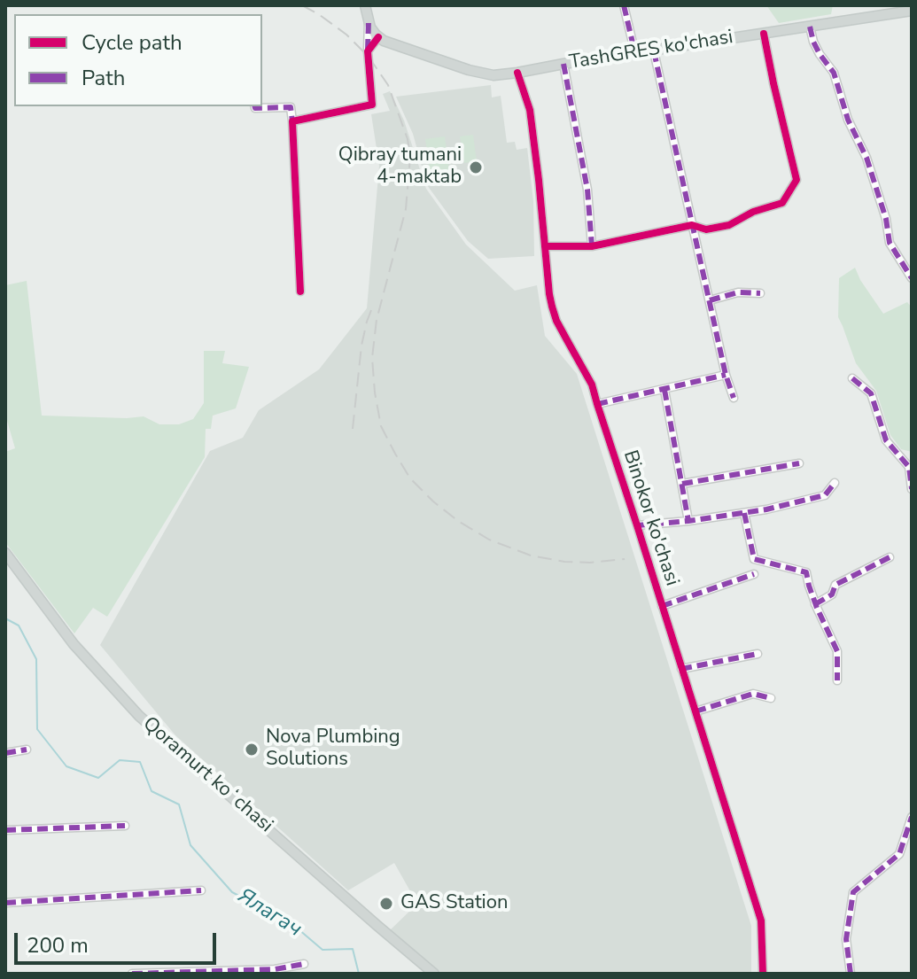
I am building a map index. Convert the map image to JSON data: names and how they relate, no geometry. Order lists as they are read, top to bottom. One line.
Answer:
{"streets":{"main road":["TashGRES ko'chasi","Qoramurt koʻchasi"],"street":["Binokor ko'chasi"]},"crossings":[["TashGRES ko'chasi","Binokor ko'chasi"]],"water":["Ялагач"],"places":["Qibray tumani 4-maktab","Nova Plumbing Solutions","GAS Station"],"legend":["Cycle path","Path"],"scale_bar":"200 m"}
